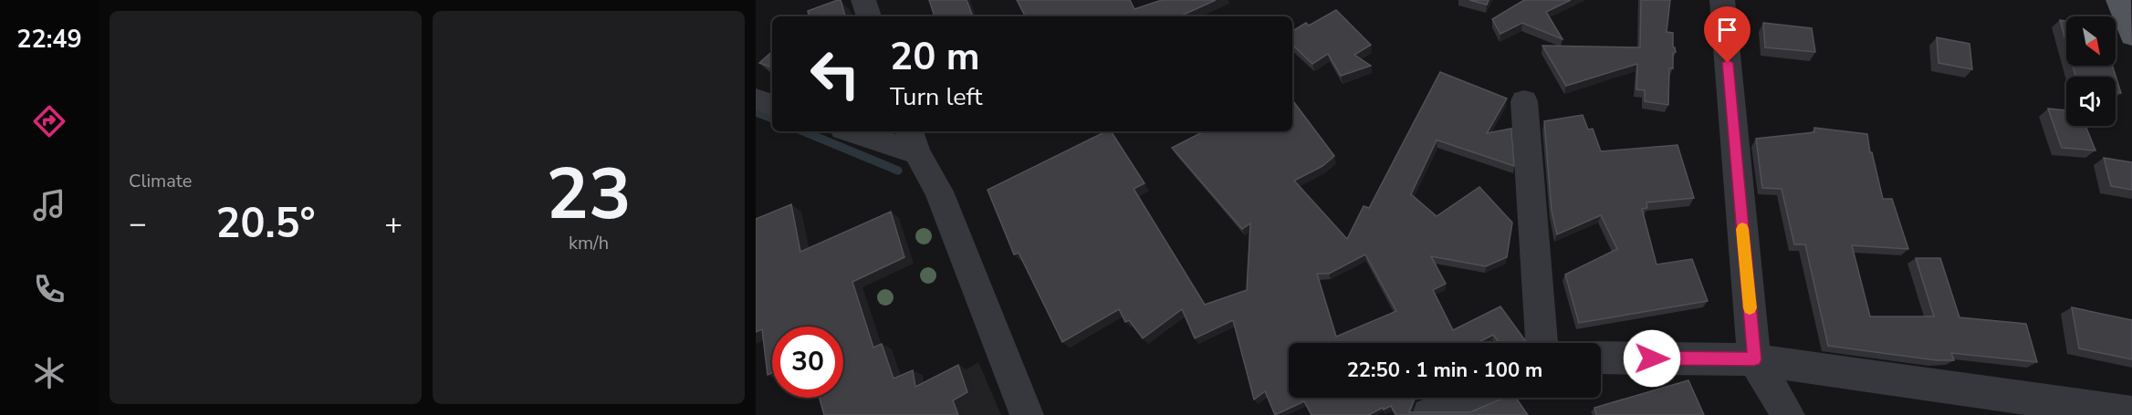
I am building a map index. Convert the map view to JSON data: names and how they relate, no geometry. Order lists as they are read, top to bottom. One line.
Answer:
{"north":"bottom right","page":{"tabs":"22:49","tile":["Climate",["23","km/h"]],"turn":["20 m","Turn left"],"heat":["−","20.5°","+"],"limit":"30","trip":"22:50 · 1 min · 100 m"}}
